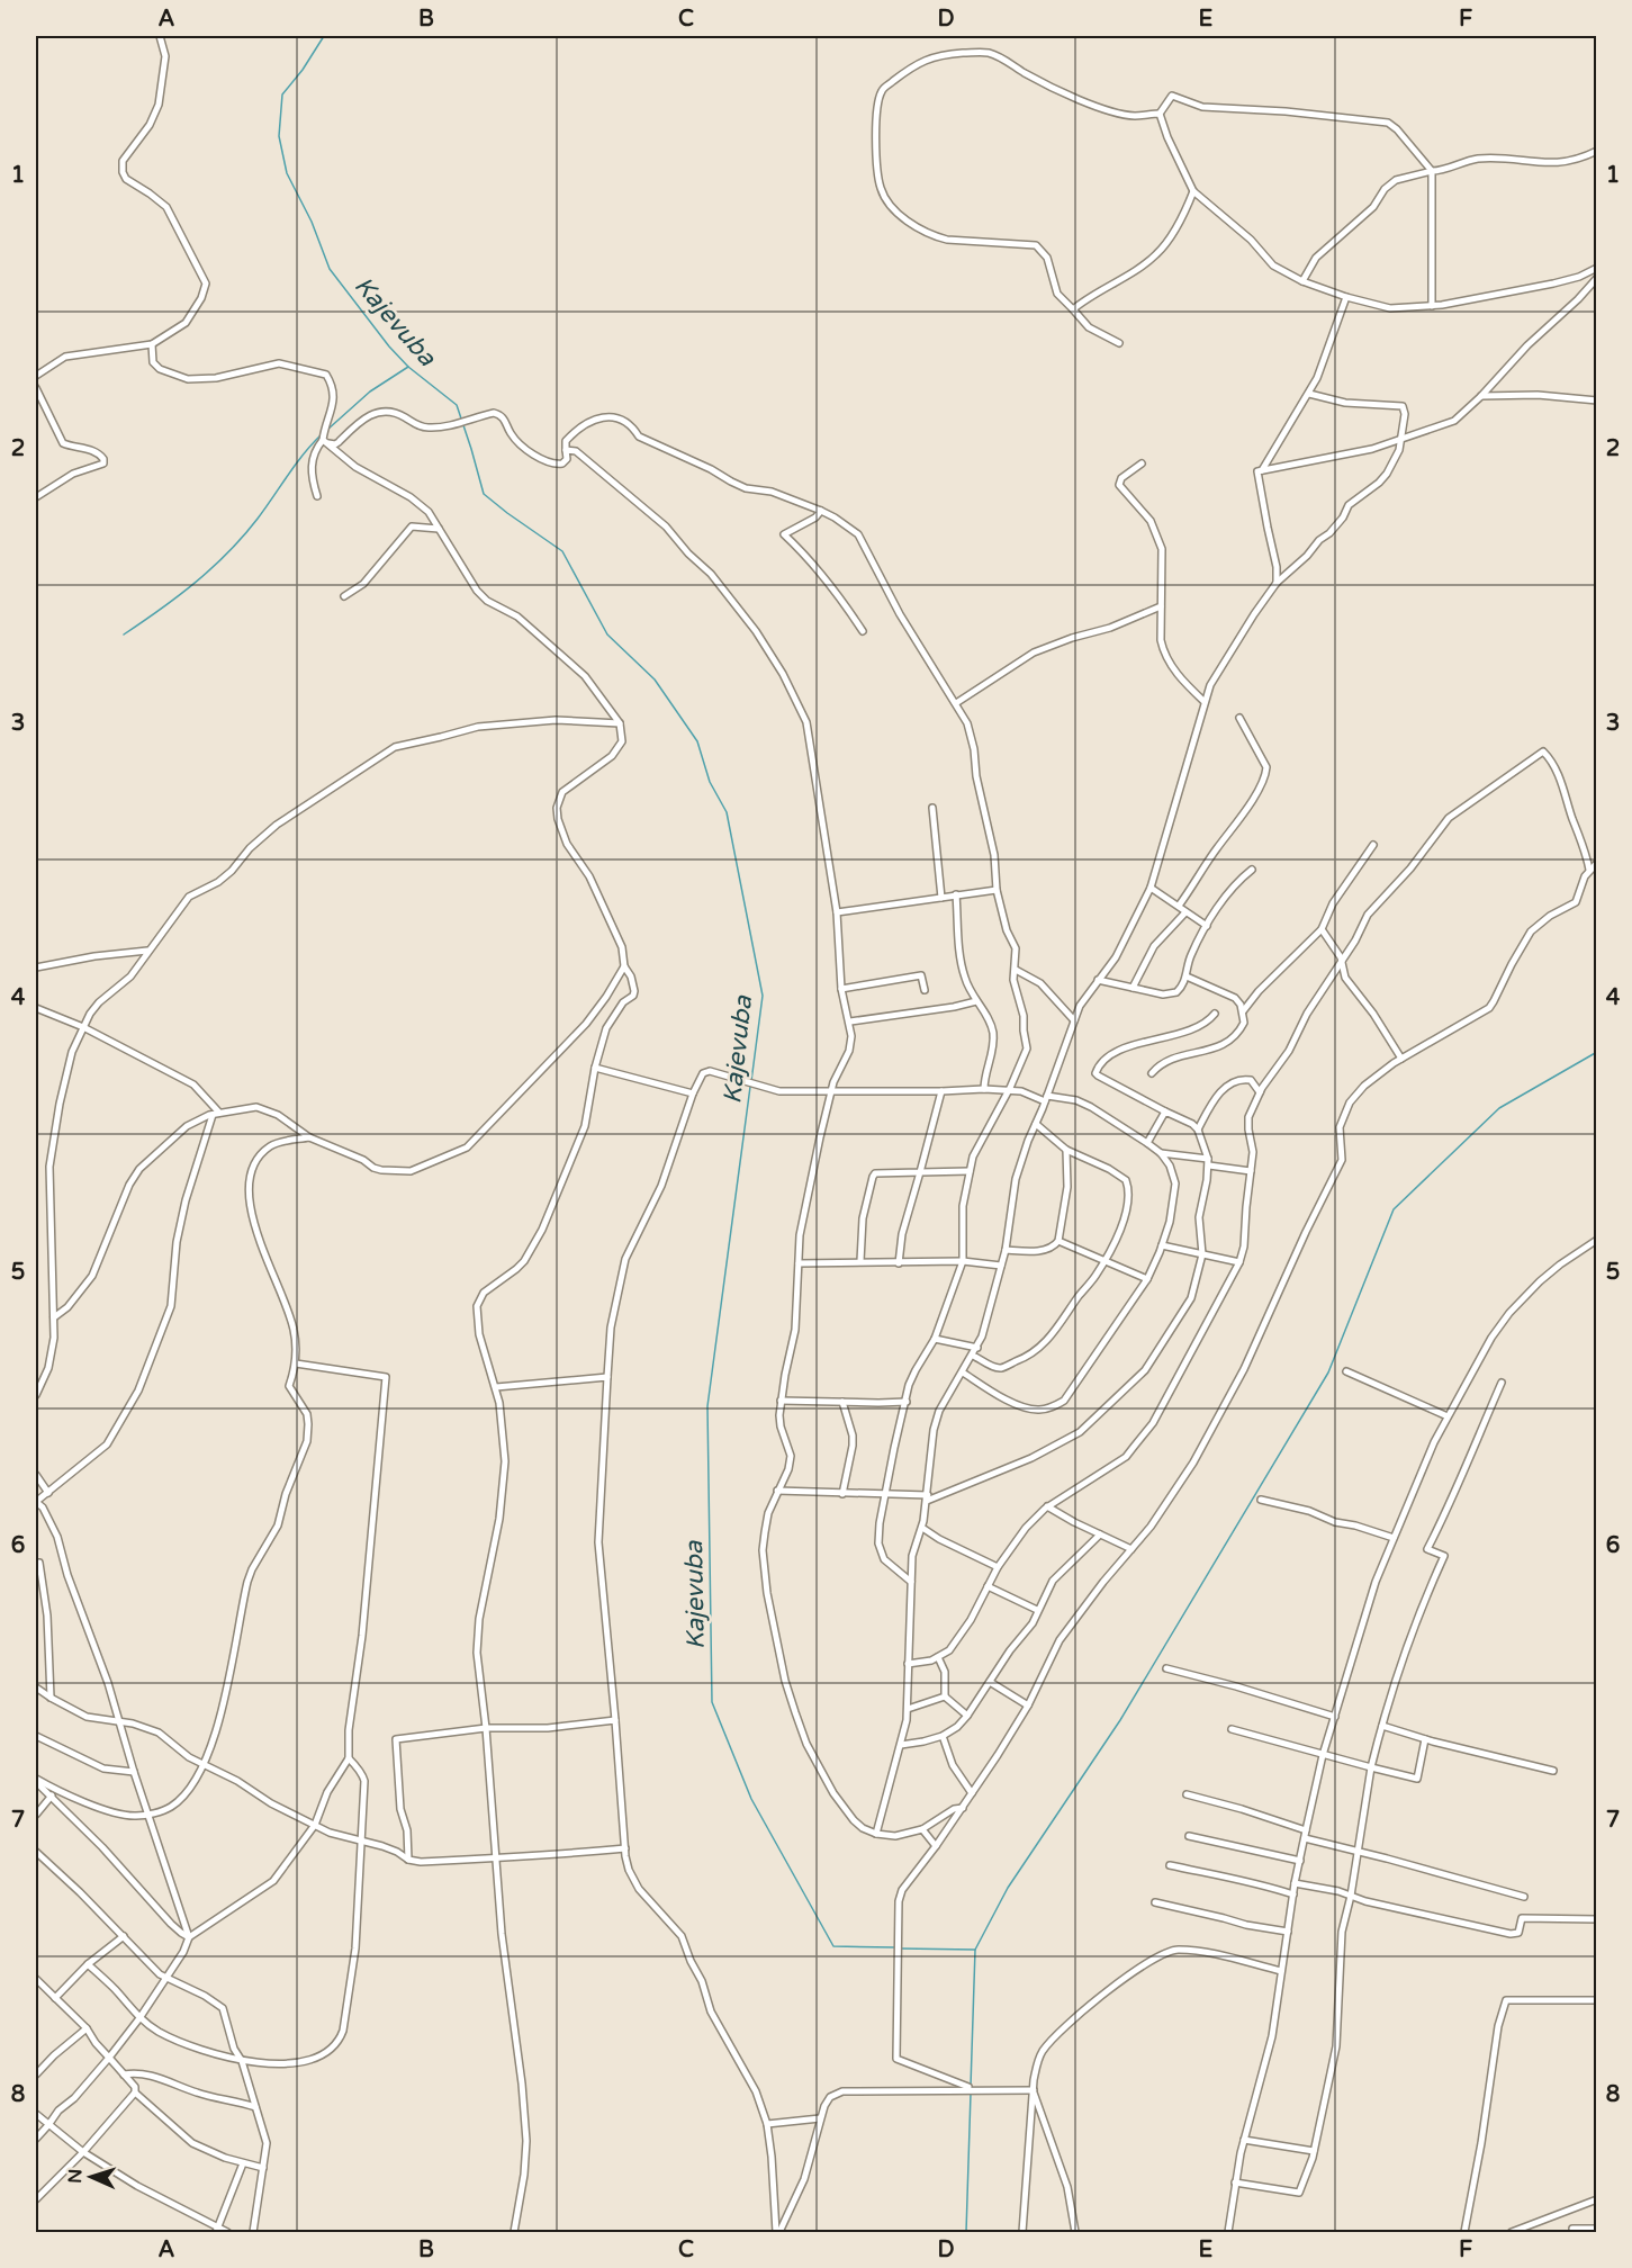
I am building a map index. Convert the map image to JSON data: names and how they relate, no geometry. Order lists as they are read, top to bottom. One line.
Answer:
{"water":["Kajevuba"],"north":"left","grid":{"columns":["A","B","C","D","E","F"],"rows":["1","2","3","4","5","6","7","8"]}}
